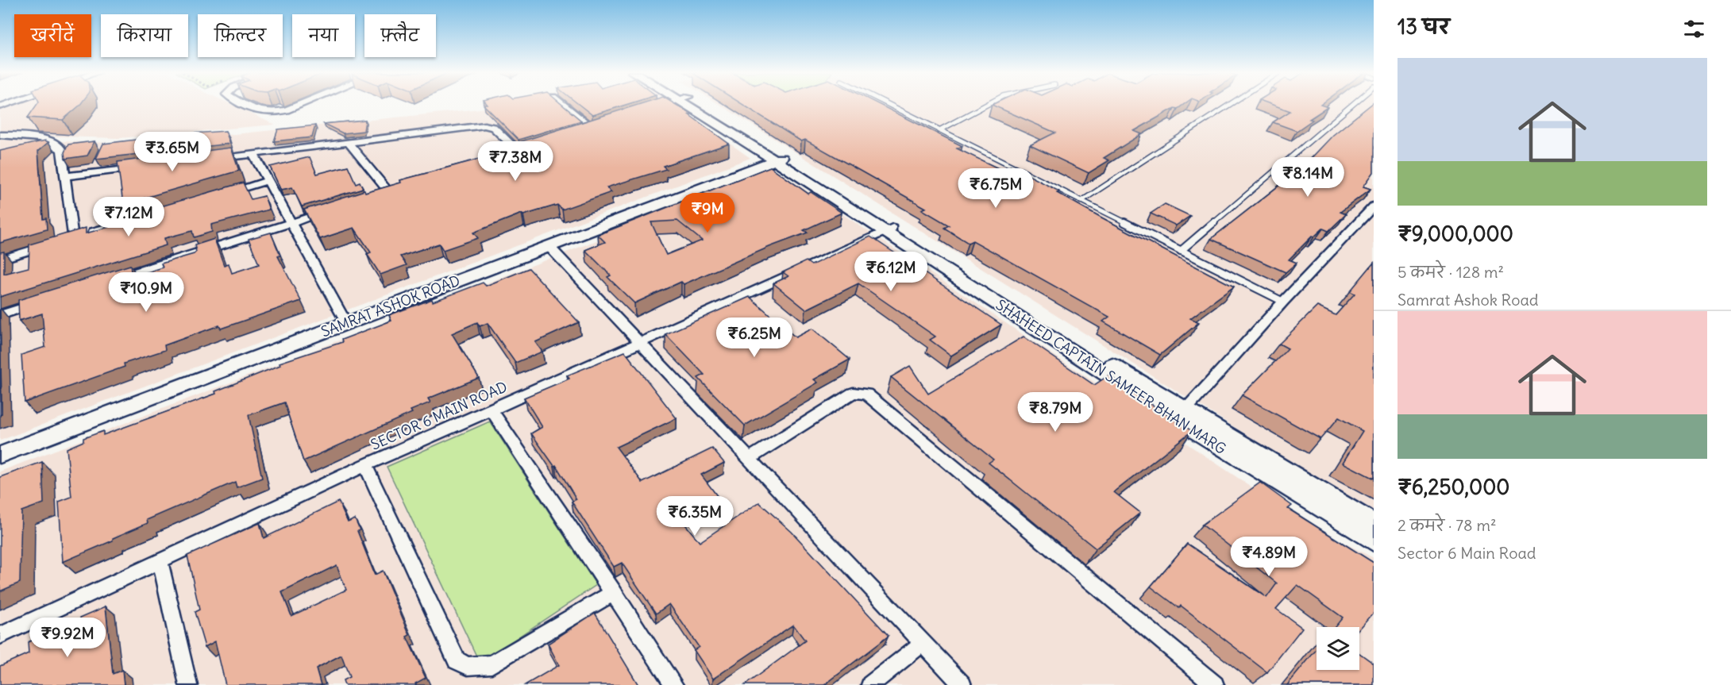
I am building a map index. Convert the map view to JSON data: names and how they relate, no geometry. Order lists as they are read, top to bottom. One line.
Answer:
{"streets":{"street":["SAMRAT ASHOK ROAD","SHAHEED CAPTAIN SAMEER BHAN MARG","SECTOR 6 MAIN ROAD"]},"crossings":[["SAMRAT ASHOK ROAD","SHAHEED CAPTAIN SAMEER BHAN MARG"],["SHAHEED CAPTAIN SAMEER BHAN MARG","SECTOR 6 MAIN ROAD"]],"page":{"heading":"13 घर","chip":["खरीदें","किराया","फ़िल्टर","नया","फ़्लैट"],"list":[{"name":"₹9,000,000","note":"5 कमरे · 128 m² · Samrat Ashok Road"},{"name":"₹6,250,000","note":"2 कमरे · 78 m² · Sector 6 Main Road"}],"price":["₹3.65M","₹7.38M","₹8.14M","₹6.75M","₹9M","₹7.12M","₹6.12M","₹10.9M","₹6.25M","₹8.79M","₹6.35M","₹4.89M","₹9.92M"]}}
